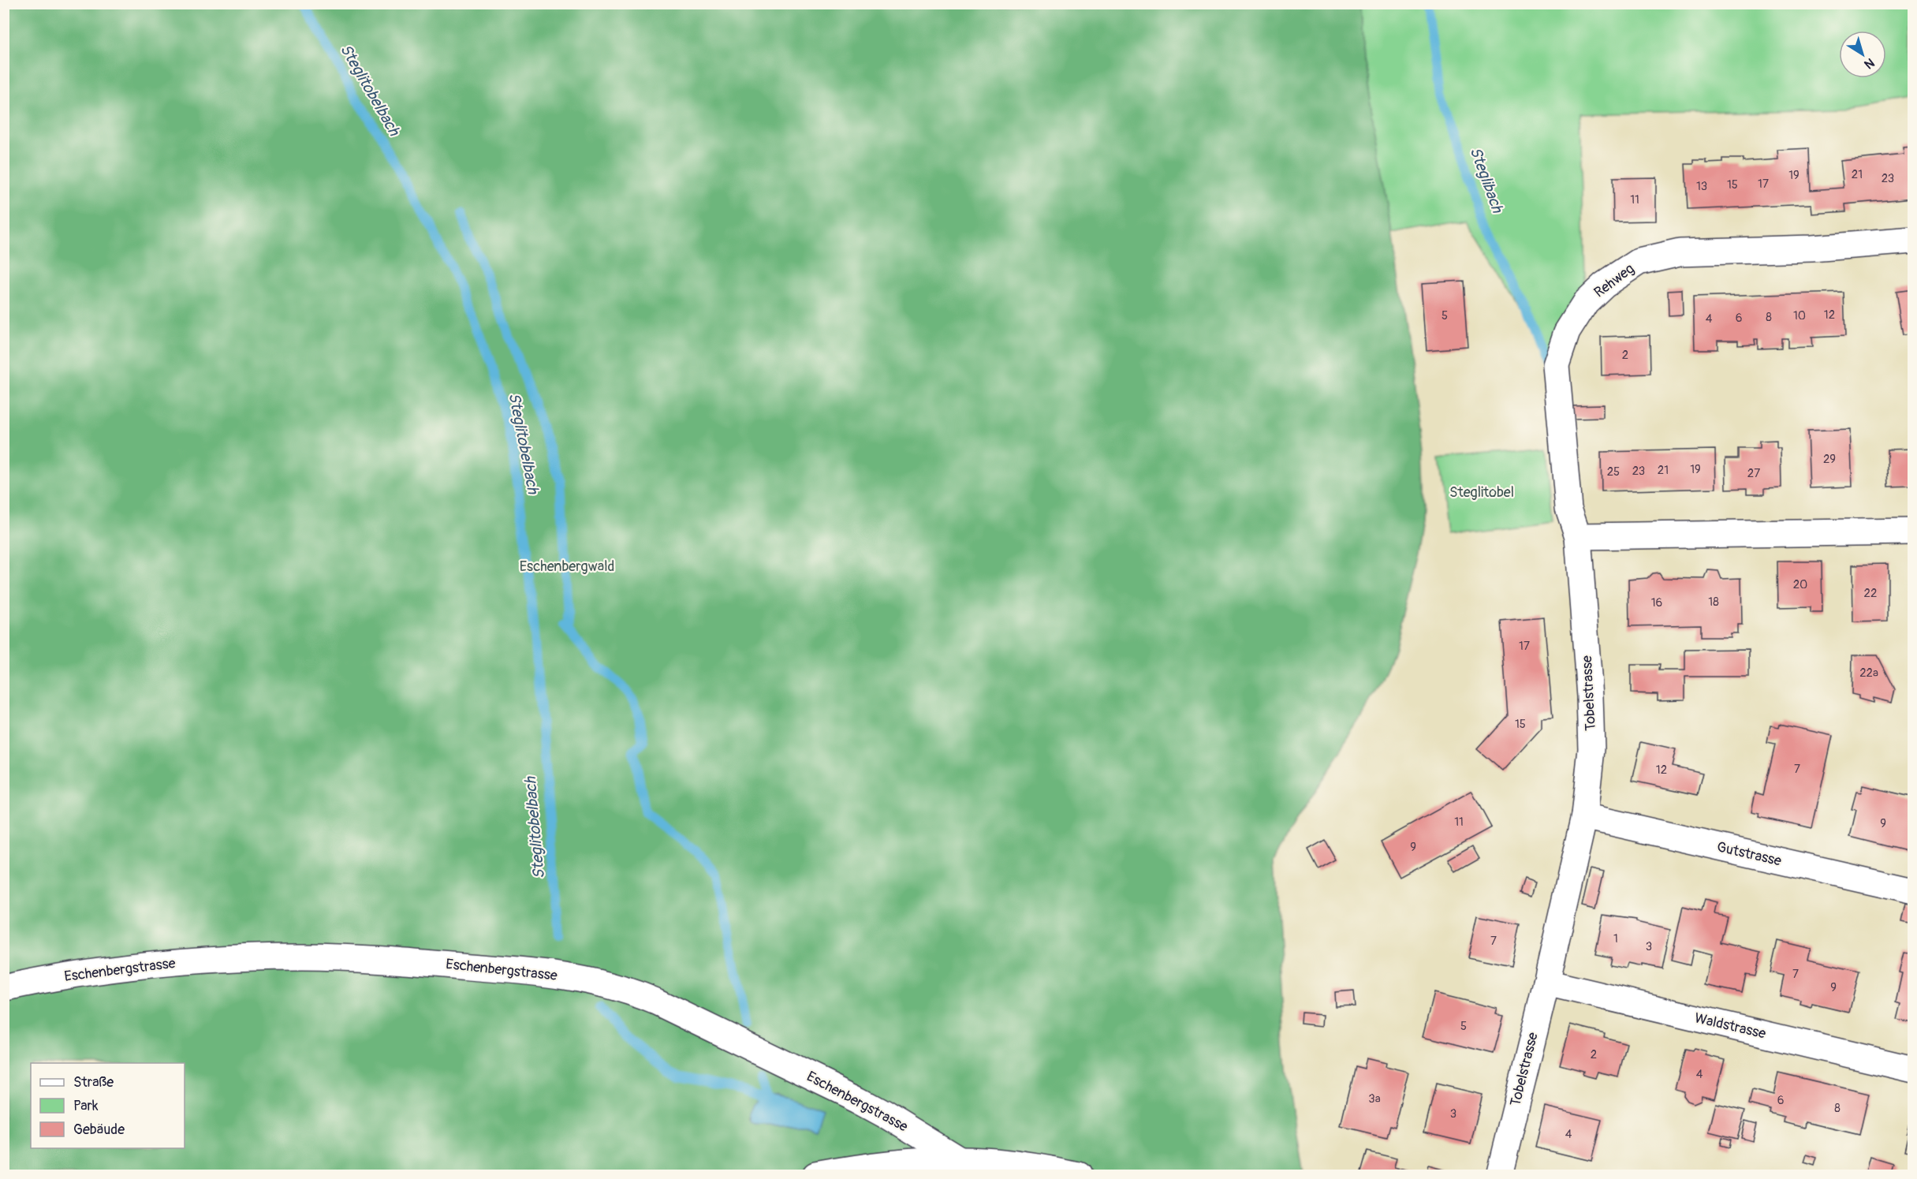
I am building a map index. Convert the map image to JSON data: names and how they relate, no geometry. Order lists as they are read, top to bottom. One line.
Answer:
{"streets":{"street":["Rehweg","Tobelstrasse","Gutstrasse","Eschenbergstrasse","Waldstrasse"]},"crossings":[["Rehweg","Tobelstrasse"],["Tobelstrasse","Gutstrasse"],["Tobelstrasse","Waldstrasse"]],"water":["Steglitobelbach","Steglibach"],"parks":["Steglitobel","Eschenbergwald"],"house_numbers":["21","19","23","17","15","13","11","12","5","10","8","6","4","2","29","19","21","23","25","27","20","22","18","16","17","22a","15","7","12","11","9","9","1","7","3","7","9","5","2","4","3a","6","8","3","4"],"legend":["Straße","Park","Gebäude"],"north":"bottom right"}
